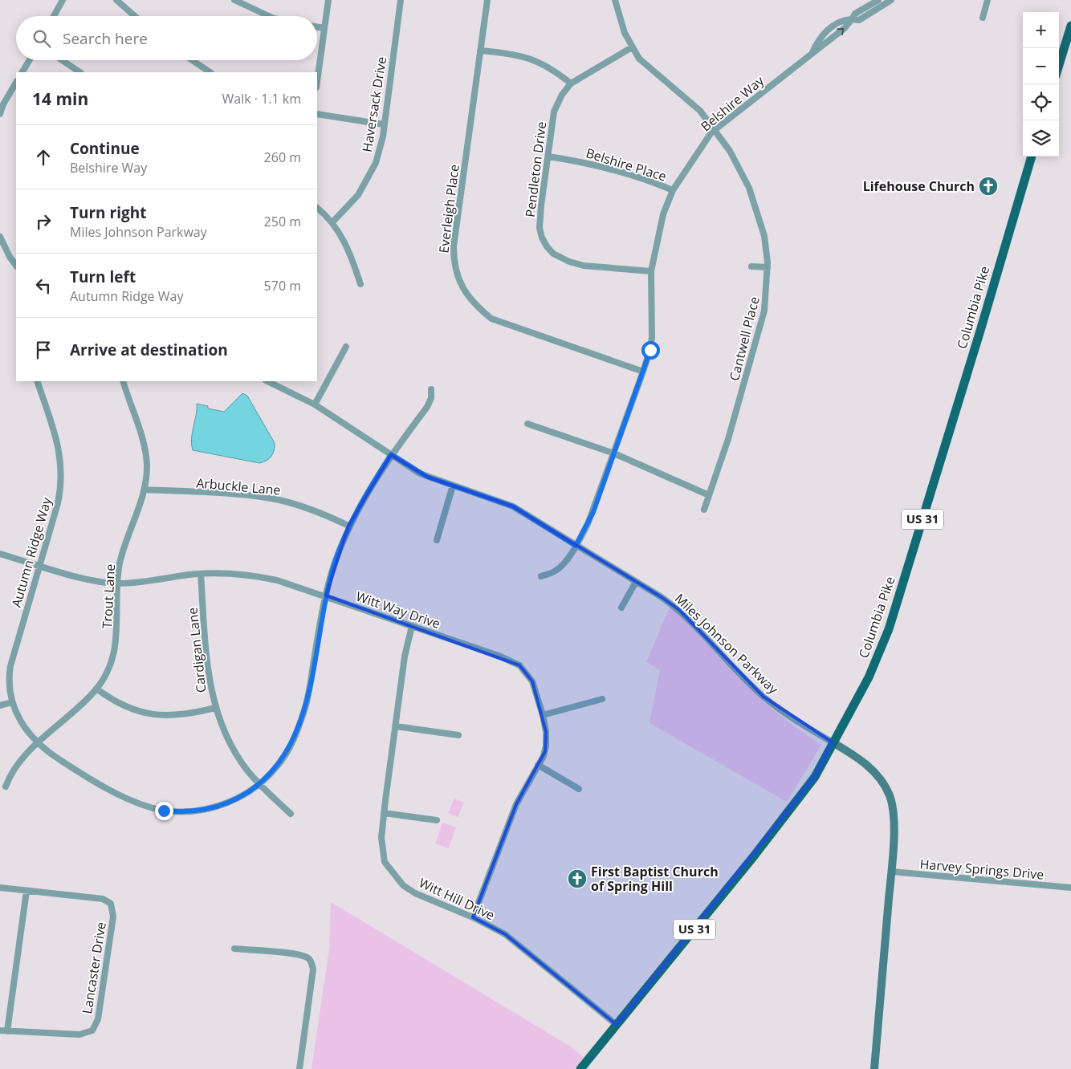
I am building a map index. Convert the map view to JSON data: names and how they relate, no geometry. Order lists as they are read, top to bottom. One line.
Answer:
{"streets":{"main road":["Columbia Pike","US 31"],"street":["Belshire Way","Haversack Drive","Belshire Place","Pendleton Drive","Everleigh Place","Cantwell Place","Arbuckle Lane","Autumn Ridge Way","Trout Lane","Witt Way Drive","Miles Johnson Parkway","Cardigan Lane","Harvey Springs Drive","Witt Hill Drive","Lancaster Drive"]},"crossings":[["Belshire Way","Belshire Place"],["Belshire Way","Pendleton Drive"],["Belshire Way","Everleigh Place"],["Belshire Way","Cantwell Place"],["Belshire Way","Miles Johnson Parkway"],["Belshire Place","Pendleton Drive"],["Pendleton Drive","Cantwell Place"],["Columbia Pike","US 31"],["Columbia Pike","Miles Johnson Parkway"],["Columbia Pike","Witt Hill Drive"],["Arbuckle Lane","Autumn Ridge Way"],["Arbuckle Lane","Trout Lane"],["US 31","Witt Hill Drive"],["Autumn Ridge Way","Trout Lane"],["Autumn Ridge Way","Witt Way Drive"],["Autumn Ridge Way","Miles Johnson Parkway"],["Autumn Ridge Way","Cardigan Lane"],["Trout Lane","Witt Way Drive"],["Witt Way Drive","Cardigan Lane"],["Witt Way Drive","Witt Hill Drive"]],"places":{"church":["Lifehouse Church","First Baptist Church of Spring Hill"]},"page":{"map_buttons":["+","−"],"search":"Search here","heading":["14 min","Walk · 1.1 km"],"list":[["Continue","Belshire Way","260 m"],["Turn right","Miles Johnson Parkway","250 m"],["Turn left","Autumn Ridge Way","570 m"],"Arrive at destination"]}}
